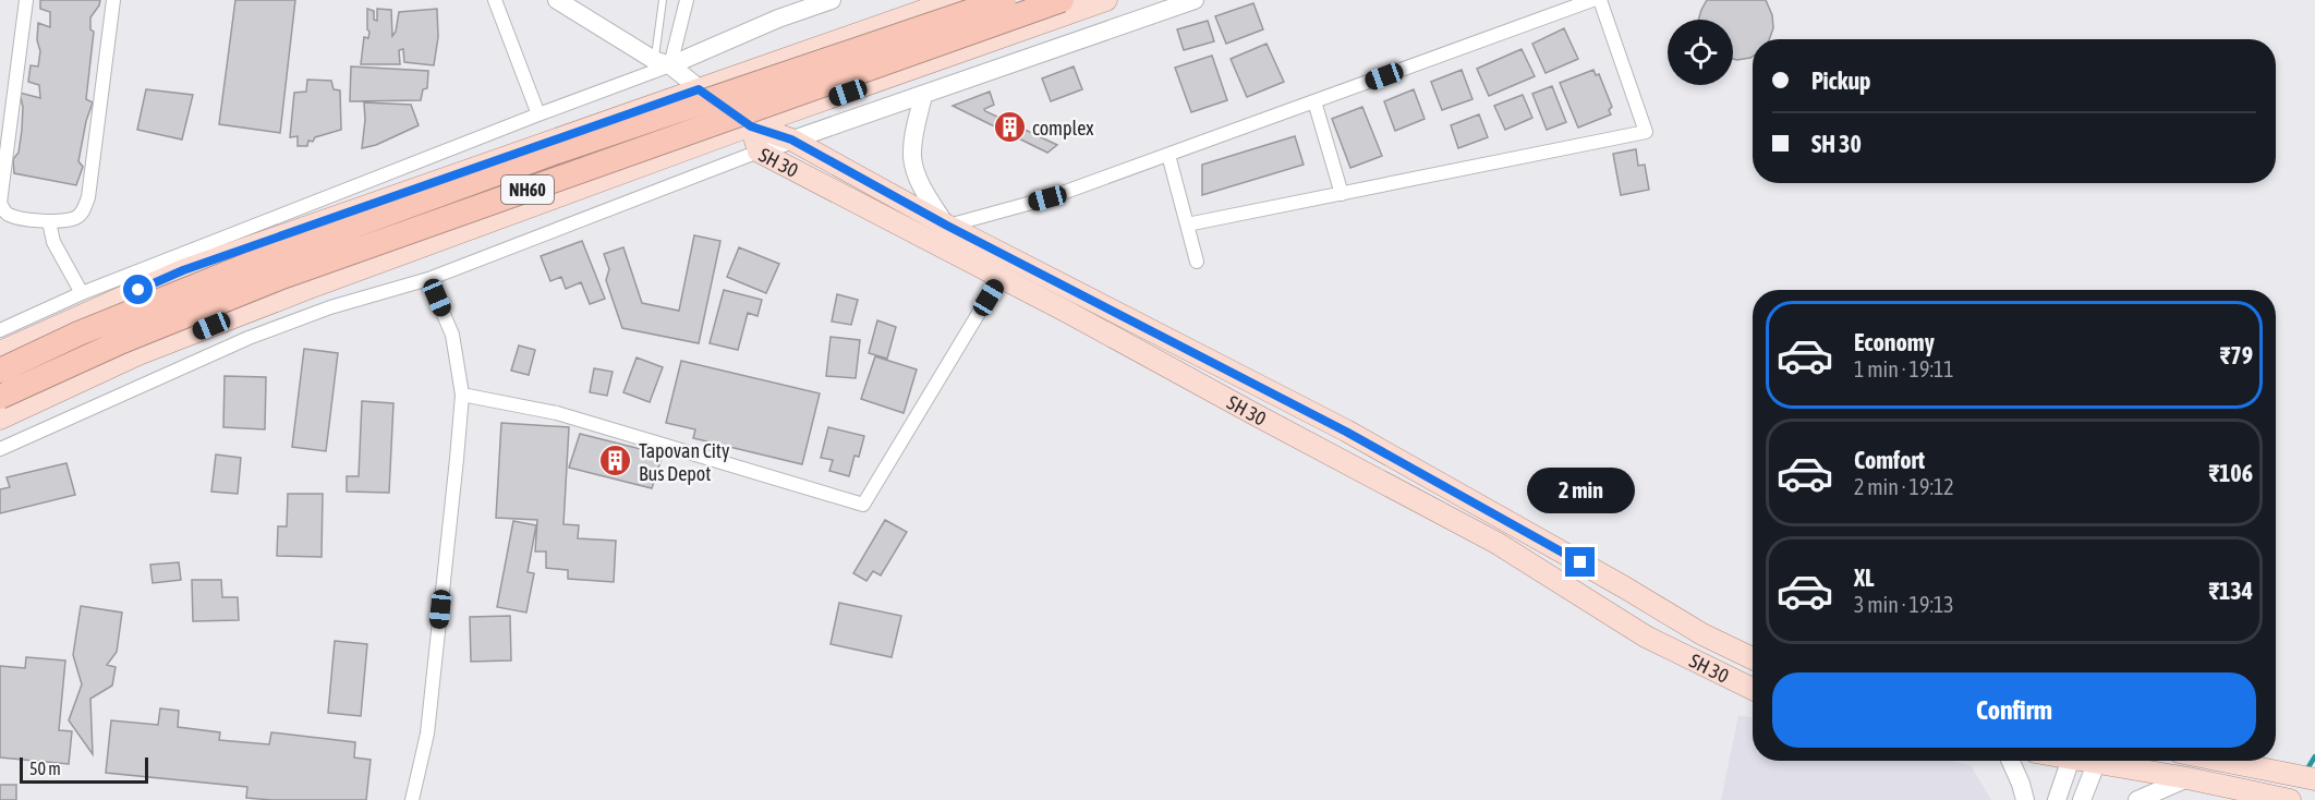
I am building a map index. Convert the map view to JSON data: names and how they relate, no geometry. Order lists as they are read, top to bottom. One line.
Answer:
{"streets":{"highway":["NH60"],"main road":["SH 30"]},"places":{"building":["complex","Tapovan City Bus Depot"]},"scale_bar":"50 m","page":{"banner":["Pickup","SH 30"],"list":[{"name":"Economy","note":"1 min · 19:11","value":"₹79"},{"name":"Comfort","note":"2 min · 19:12","value":"₹106"},{"name":"XL","note":"3 min · 19:13","value":"₹134"}],"bubble":"2 min","buttons":"Confirm","scale":"50 m"}}
